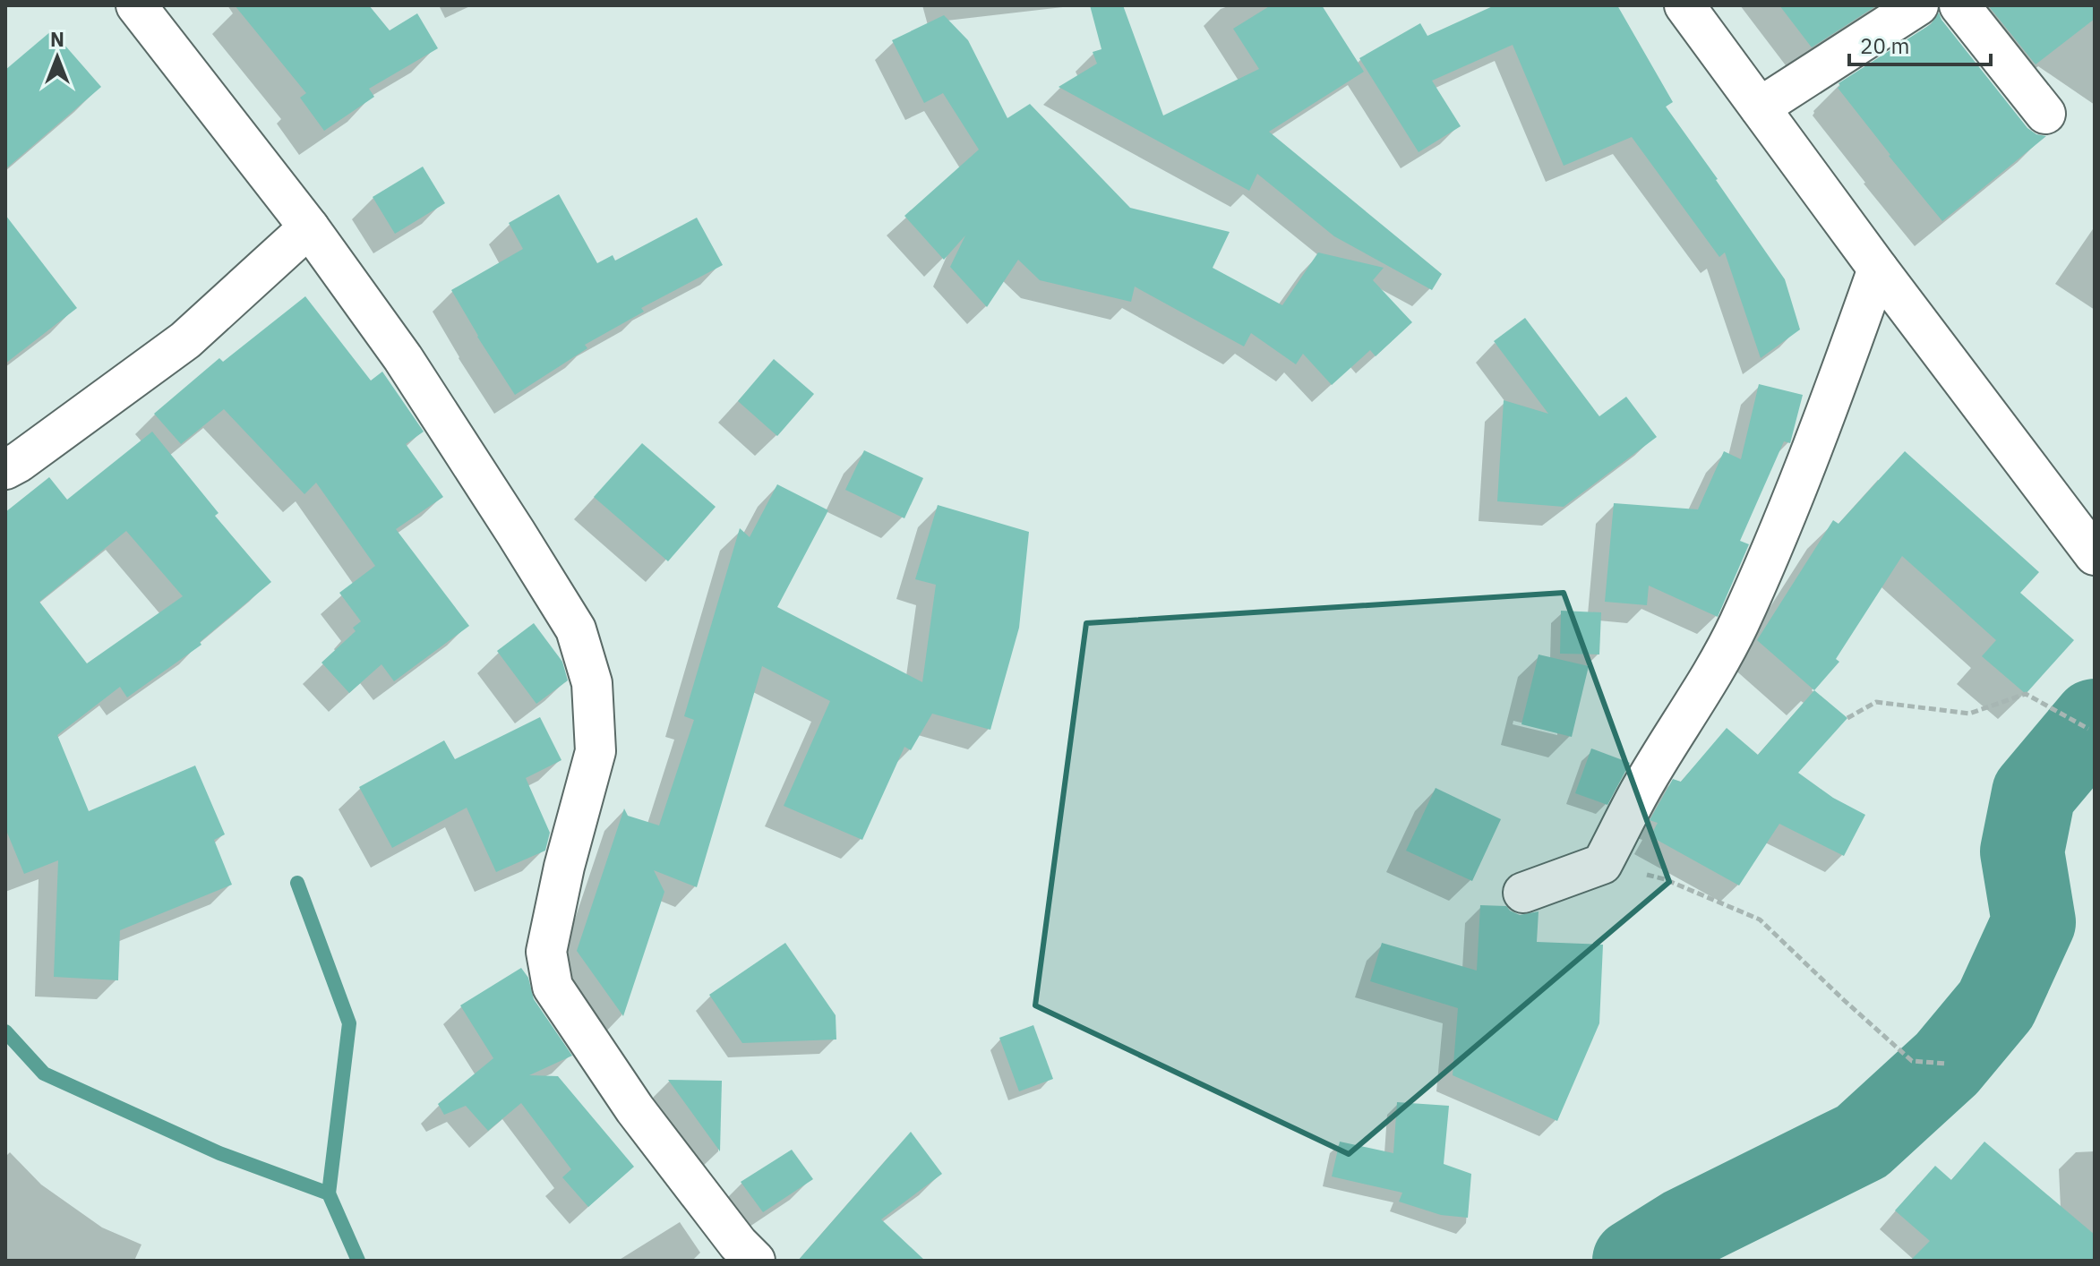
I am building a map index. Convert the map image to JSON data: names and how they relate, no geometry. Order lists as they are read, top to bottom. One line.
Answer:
{"scale_bar":"20 m","north":"top"}
